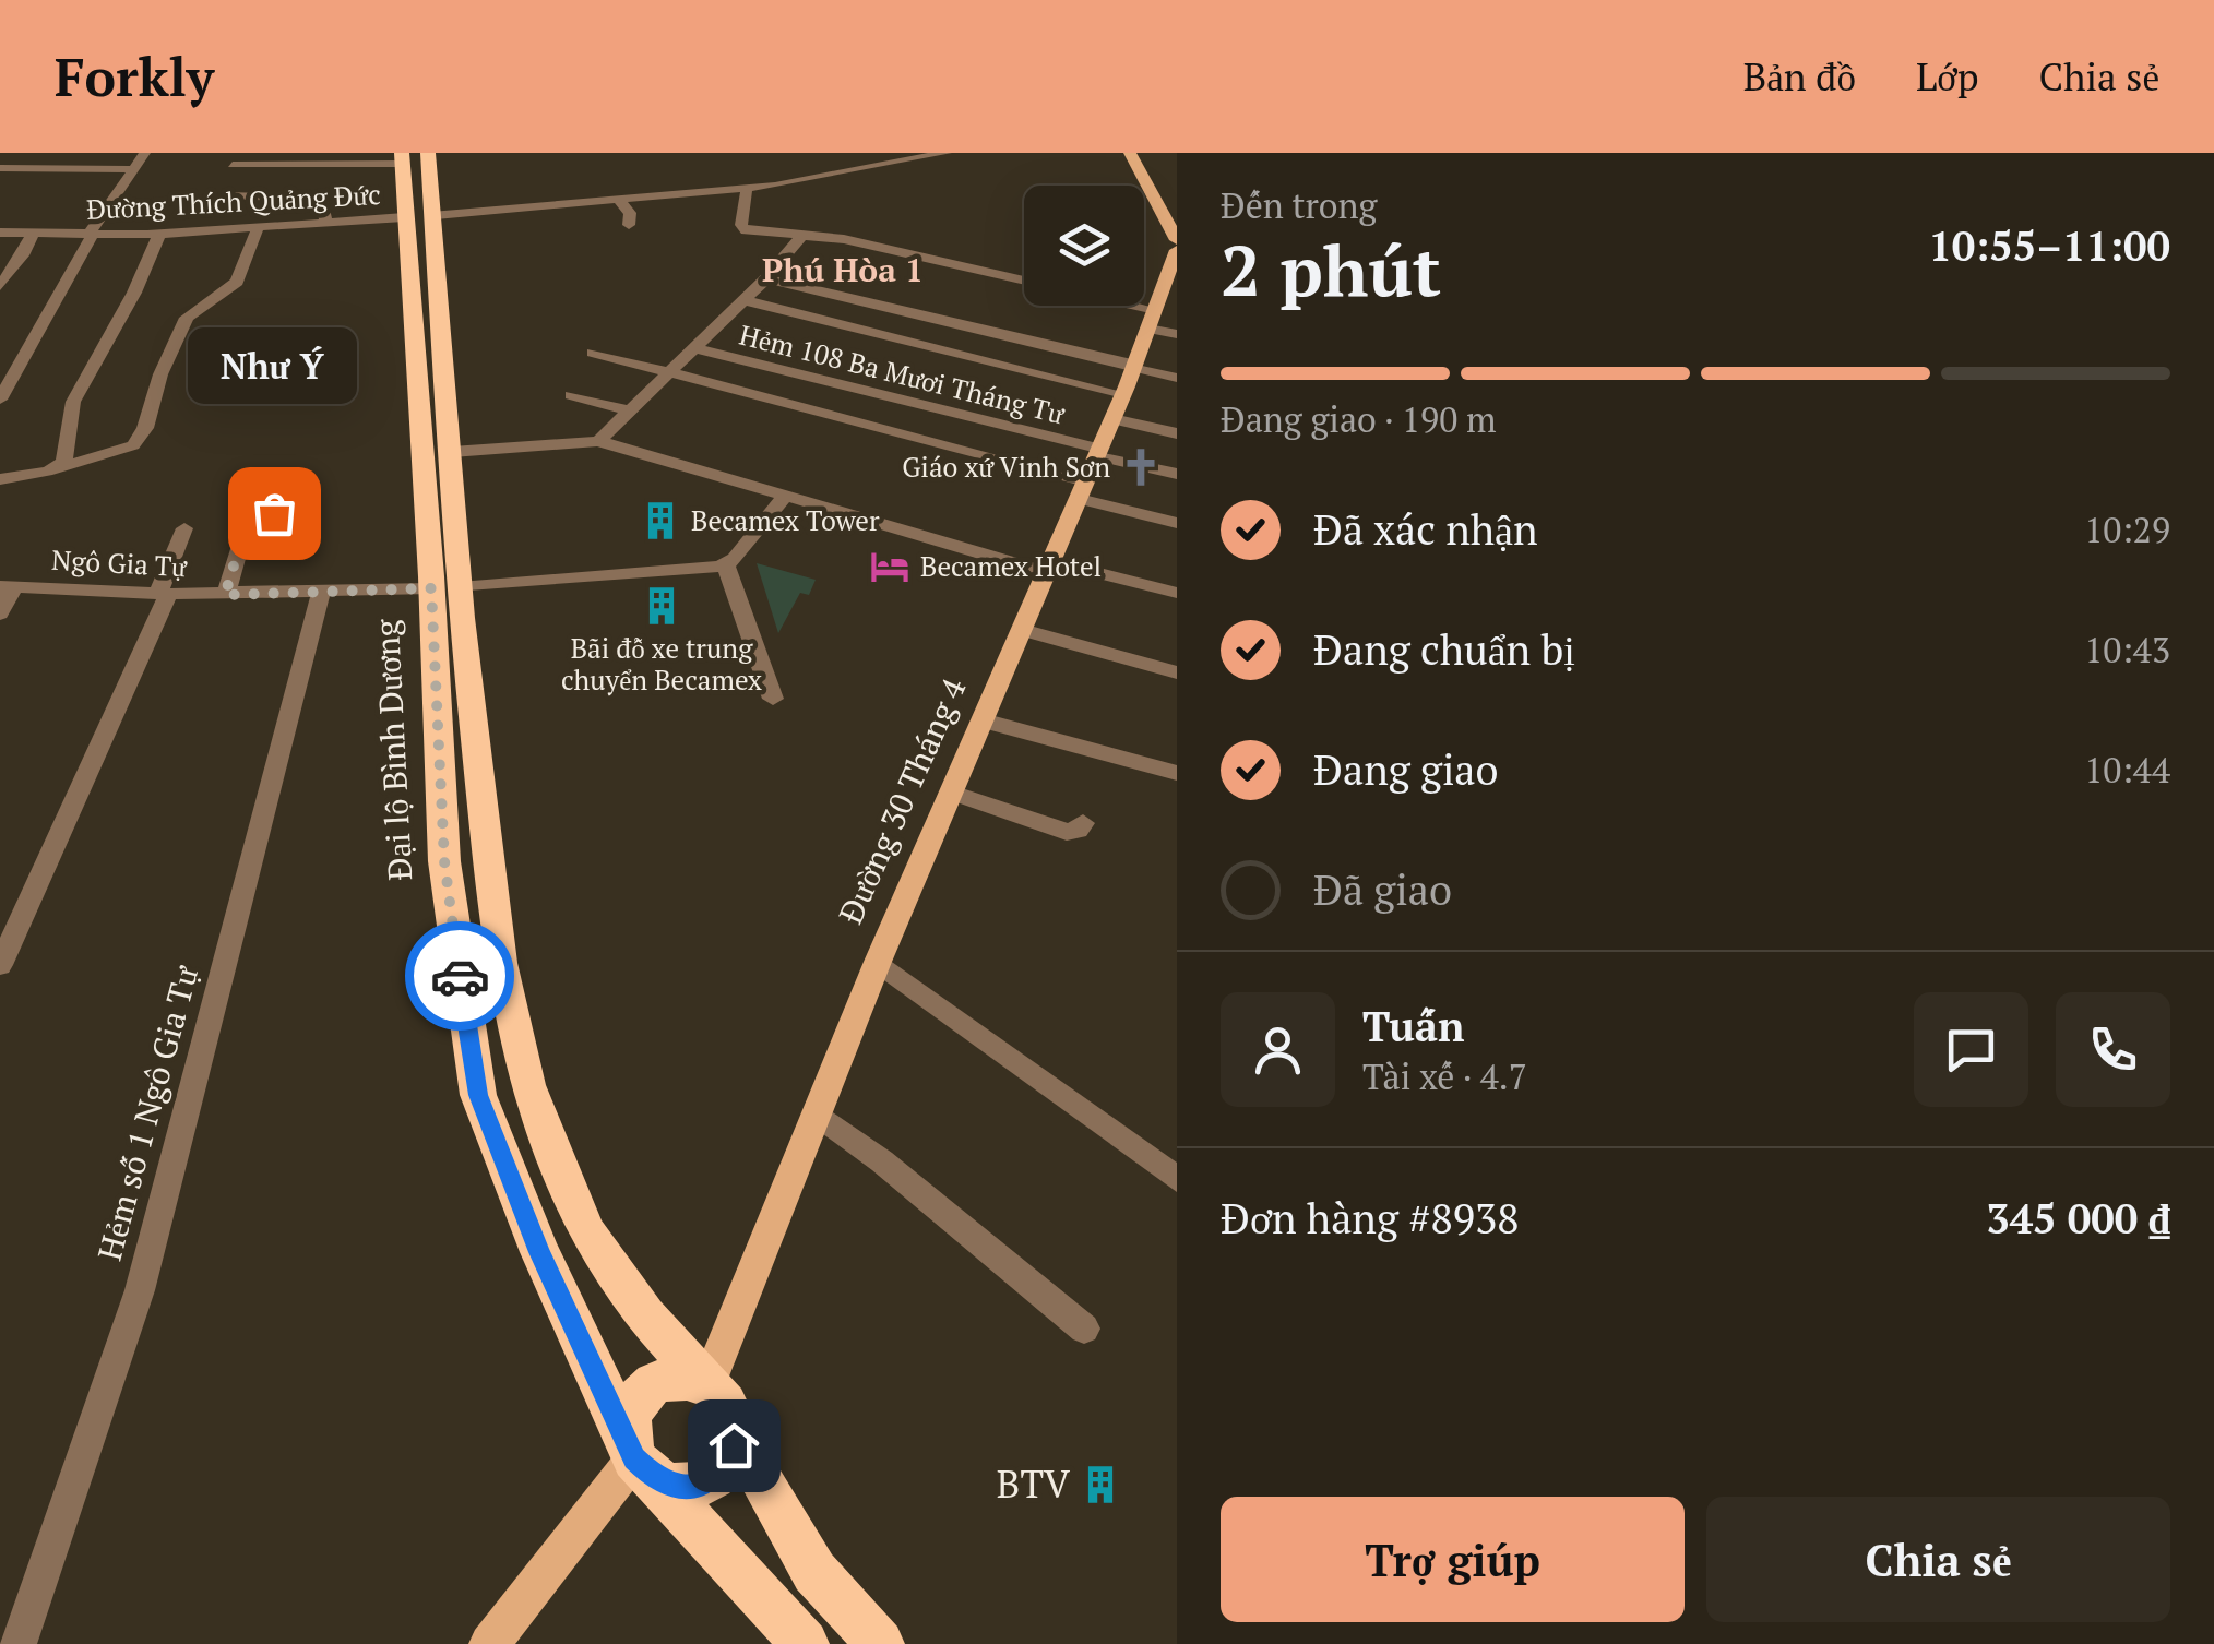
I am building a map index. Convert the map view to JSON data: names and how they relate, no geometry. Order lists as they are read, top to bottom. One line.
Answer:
{"streets":{"highway":["Đại lộ Bình Dương"],"main road":["Đường 30 Tháng 4"],"street":["Đường Thích Quảng Đức","Hẻm 108 Ba Mươi Tháng Tư","Ngô Gia Tự","Hẻm số 1 Ngô Gia Tự"]},"crossings":[["Đường Thích Quảng Đức","Đại lộ Bình Dương"],["Hẻm 108 Ba Mươi Tháng Tư","Đường 30 Tháng 4"],["Ngô Gia Tự","Đại lộ Bình Dương"],["Ngô Gia Tự","Hẻm số 1 Ngô Gia Tự"],["Đại lộ Bình Dương","Đường 30 Tháng 4"]],"districts":["Phú Hòa 1"],"places":{"church":["Giáo xứ Vinh Sơn"],"other":["Như Ý"],"building":["Becamex Tower","Bãi đỗ xe trung chuyển Becamex","BTV"],"hotel":["Becamex Hotel"]},"page":{"header":"Forkly","nav":["Bản đồ","Lớp","Chia sẻ"],"heading":["2 phút","Đến trong","10:55–11:00"],"panel":["Tuấn","Tài xế · 4.7","Đơn hàng #8938","345 000 ₫"],"bubble":"Như Ý","bar":"Đang giao · 190 m","list":[["Đã xác nhận","10:29"],["Đang chuẩn bị","10:43"],["Đang giao","10:44"],"Đã giao"],"buttons":["Trợ giúp","Chia sẻ"]}}
